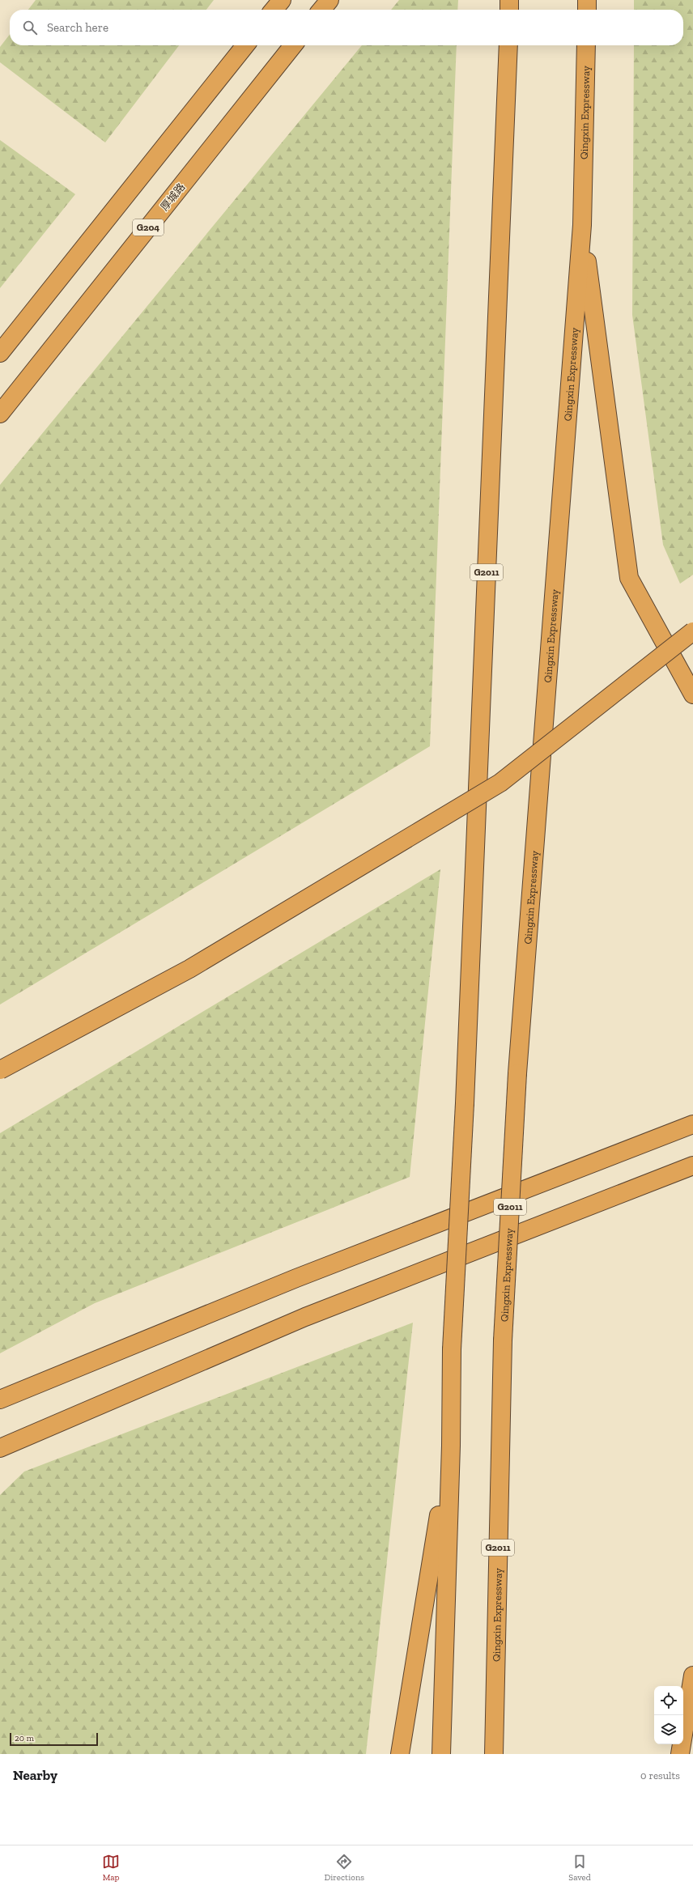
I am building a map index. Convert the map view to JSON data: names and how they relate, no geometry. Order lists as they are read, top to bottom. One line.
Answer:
{"streets":{"highway":["Qingxin Expressway","厚城路","G204","G2011"]},"scale_bar":"20 m","page":{"search":"Search here","scale":"20 m","heading":["Nearby","0 results"],"nav":["Map","Directions","Saved"]}}
